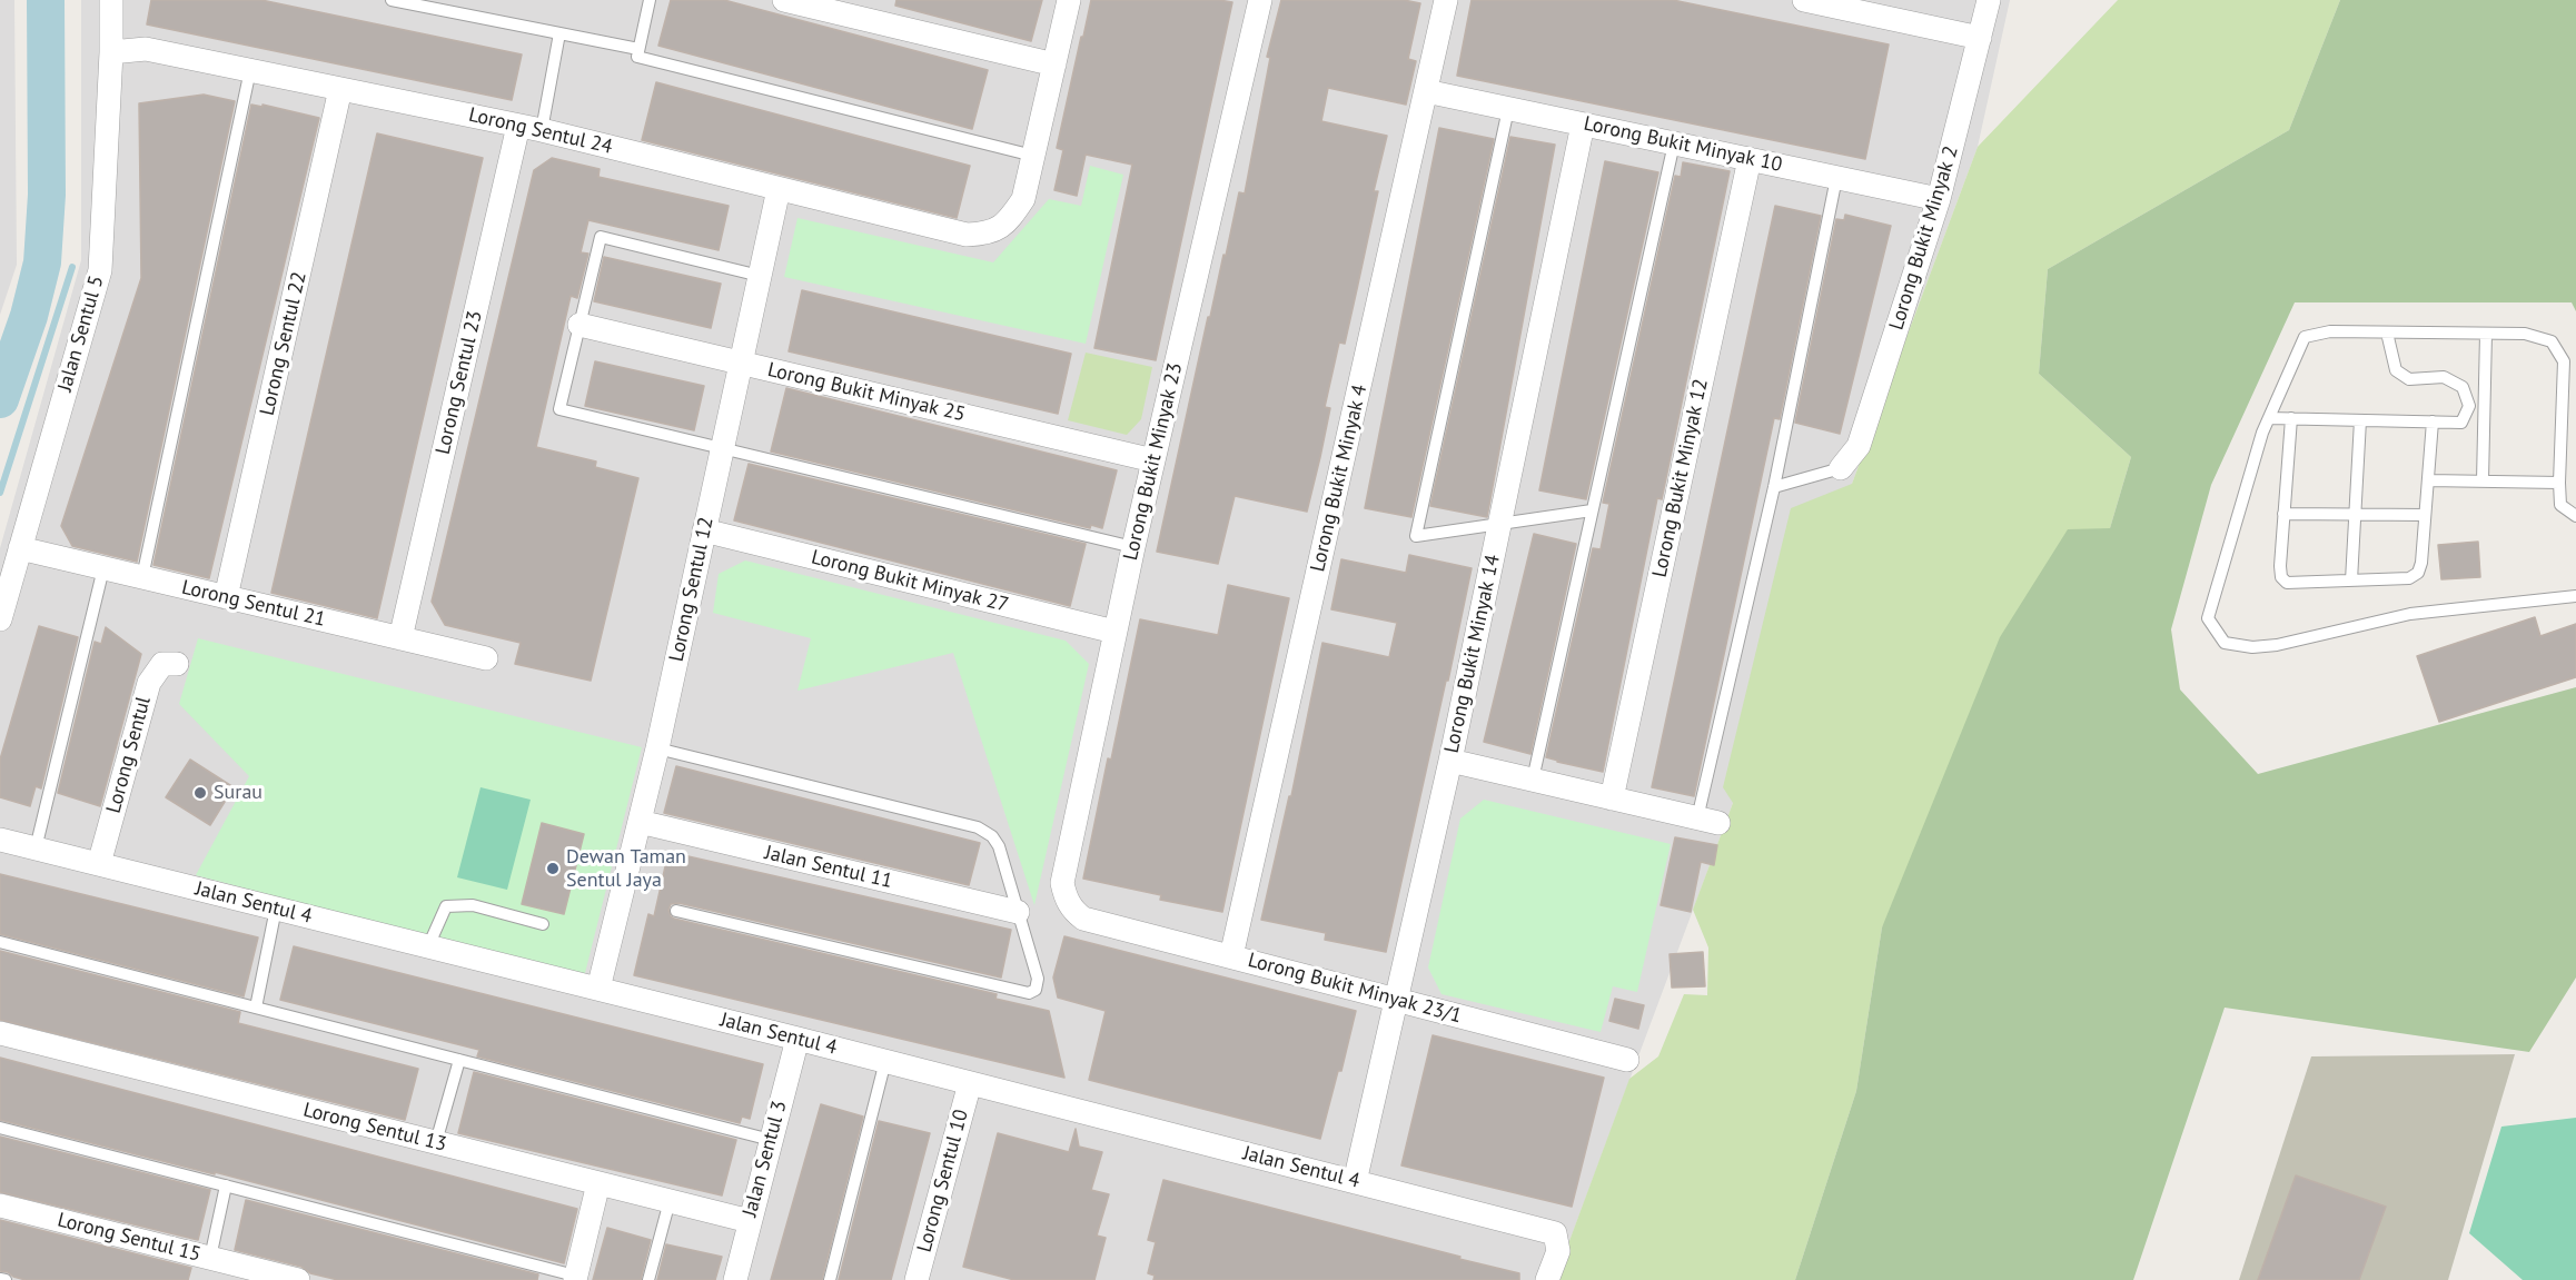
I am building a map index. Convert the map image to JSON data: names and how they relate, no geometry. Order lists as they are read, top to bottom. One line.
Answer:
{"streets":{"street":["Lorong Sentul 24","Lorong Bukit Minyak 10","Lorong Bukit Minyak 2","Jalan Sentul 5","Lorong Sentul 22","Lorong Sentul 23","Lorong Bukit Minyak 25","Lorong Bukit Minyak 23","Lorong Bukit Minyak 4","Lorong Bukit Minyak 12","Lorong Bukit Minyak 27","Lorong Sentul 12","Lorong Sentul 21","Lorong Bukit Minyak 14","Lorong Sentul","Jalan Sentul 11","Jalan Sentul 4","Lorong Bukit Minyak 23/1","Lorong Sentul 13","Jalan Sentul 3","Lorong Sentul 10","Lorong Sentul 15"]},"crossings":[["Lorong Sentul 24","Jalan Sentul 5"],["Lorong Sentul 24","Lorong Sentul 22"],["Lorong Sentul 24","Lorong Sentul 23"],["Lorong Sentul 24","Lorong Sentul 12"],["Lorong Bukit Minyak 10","Lorong Bukit Minyak 2"],["Lorong Bukit Minyak 10","Lorong Bukit Minyak 4"],["Lorong Bukit Minyak 10","Lorong Bukit Minyak 12"],["Lorong Bukit Minyak 10","Lorong Bukit Minyak 14"],["Jalan Sentul 5","Lorong Sentul 21"],["Lorong Sentul 22","Lorong Sentul 21"],["Lorong Sentul 23","Lorong Sentul 21"],["Lorong Bukit Minyak 25","Lorong Bukit Minyak 23"],["Lorong Bukit Minyak 25","Lorong Sentul 12"],["Lorong Bukit Minyak 23","Lorong Bukit Minyak 27"],["Lorong Bukit Minyak 23","Lorong Bukit Minyak 23/1"],["Lorong Bukit Minyak 4","Lorong Bukit Minyak 23/1"],["Lorong Bukit Minyak 27","Lorong Sentul 12"],["Lorong Sentul 12","Jalan Sentul 11"],["Lorong Sentul 12","Jalan Sentul 4"],["Lorong Bukit Minyak 14","Jalan Sentul 4"],["Lorong Bukit Minyak 14","Lorong Bukit Minyak 23/1"],["Lorong Sentul","Jalan Sentul 4"],["Jalan Sentul 4","Jalan Sentul 3"],["Jalan Sentul 4","Lorong Sentul 10"],["Lorong Sentul 13","Jalan Sentul 3"]],"places":["Surau","Dewan Taman Sentul Jaya"]}
